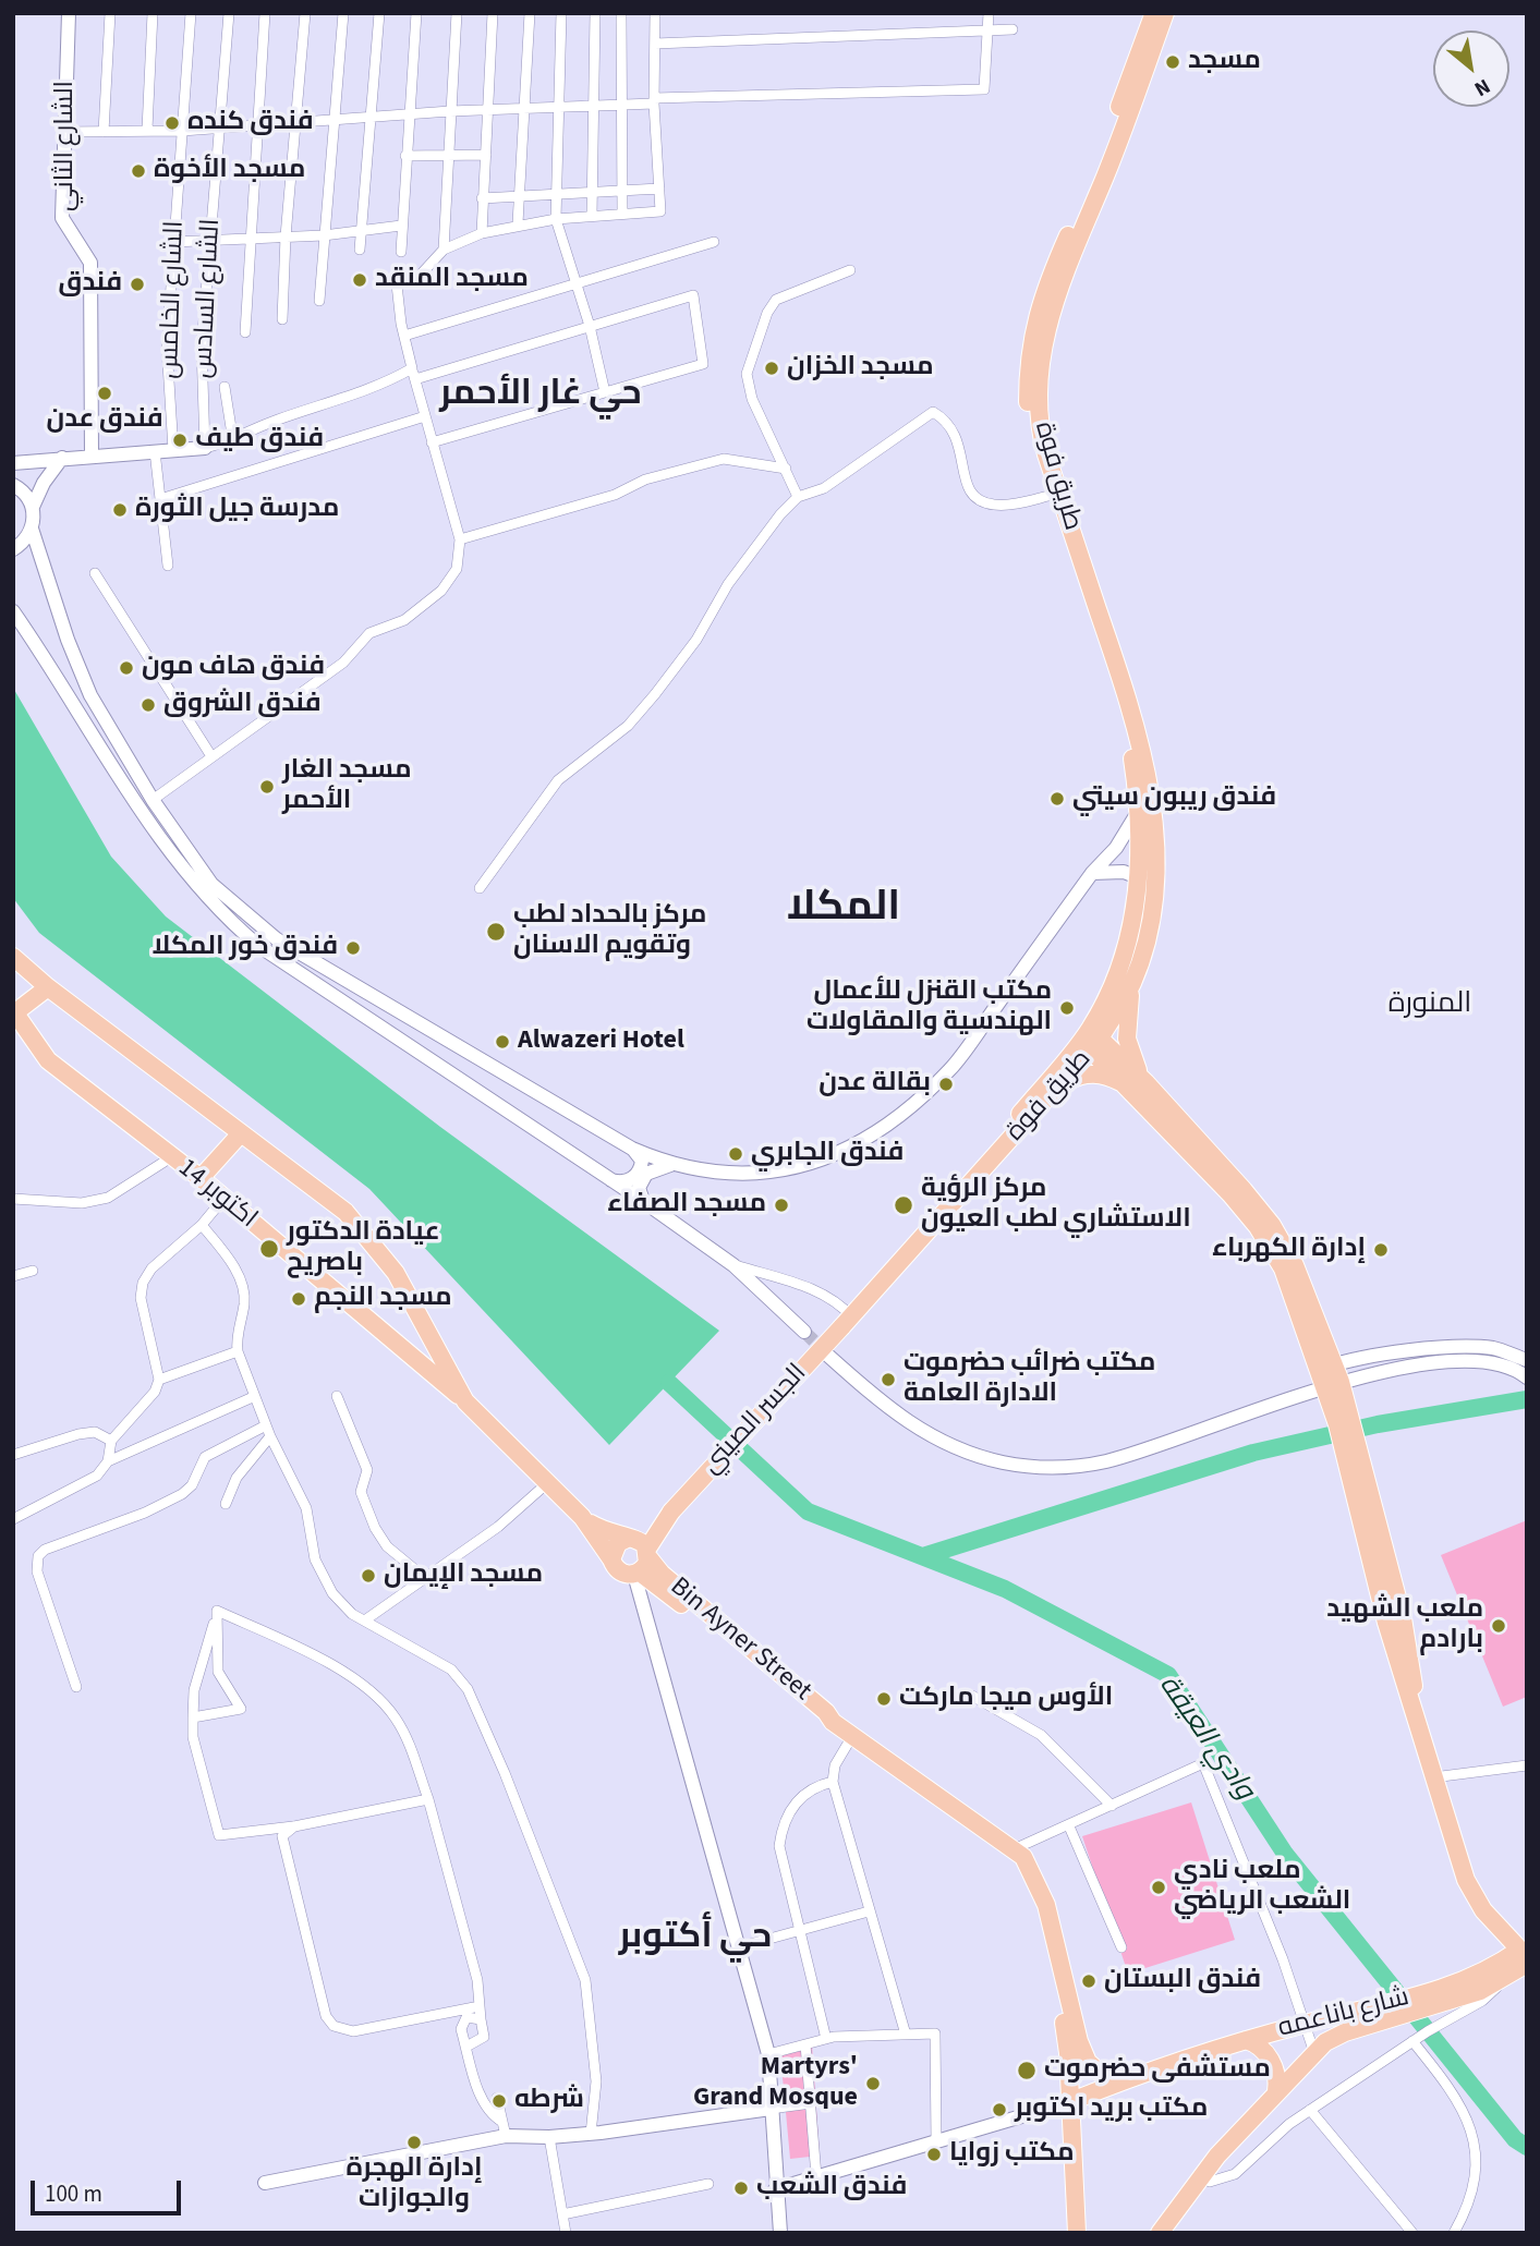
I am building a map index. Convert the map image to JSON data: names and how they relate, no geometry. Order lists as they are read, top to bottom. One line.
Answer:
{"streets":{"highway":["طريق فوة","14 اكتوبر","الجسر الصيني","Bin Ayner Street","شارع باناعمه"],"main road":["الشارع الثاني"],"street":["الشارع السادس","الشارع الخامس"]},"crossings":[["طريق فوة","الجسر الصيني"],["الجسر الصيني","Bin Ayner Street"],["Bin Ayner Street","شارع باناعمه"]],"districts":["حي غار الأحمر","المكلا","المنورة","حي أكتوبر"],"water":["وادي العيقة"],"places":["مسجد","فندق كنده","مسجد الأخوة","مسجد المنقد","فندق","مسجد الخزان","فندق عدن","فندق طيف","مدرسة جيل الثورة","فندق هاف مون","فندق الشروق","مسجد الغار الأحمر","فندق ريبون سيتي","مركز بالحداد لطب وتقويم الاسنان","فندق خور المكلا","مكتب القنزل للأعمال الهندسية والمقاولات","Alwazeri Hotel","بقالة عدن","فندق الجابري","مسجد الصفاء","مركز الرؤية الاستشاري لطب العيون","عيادة الدكتور باصريح","إدارة الكهرباء","مسجد النجم","مكتب ضرائب حضرموت الادارة العامة","مسجد الإيمان","ملعب الشهيد بارادم","الأوس ميجا ماركت","ملعب نادي الشعب الرياضي","فندق البستان","مستشفى حضرموت","Martyrs' Grand Mosque","شرطه","مكتب بريد اكتوبر","إدارة الهجرة والجوازات","مكتب زوايا","فندق الشعب"],"scale_bar":"100 m","north":"bottom right"}
